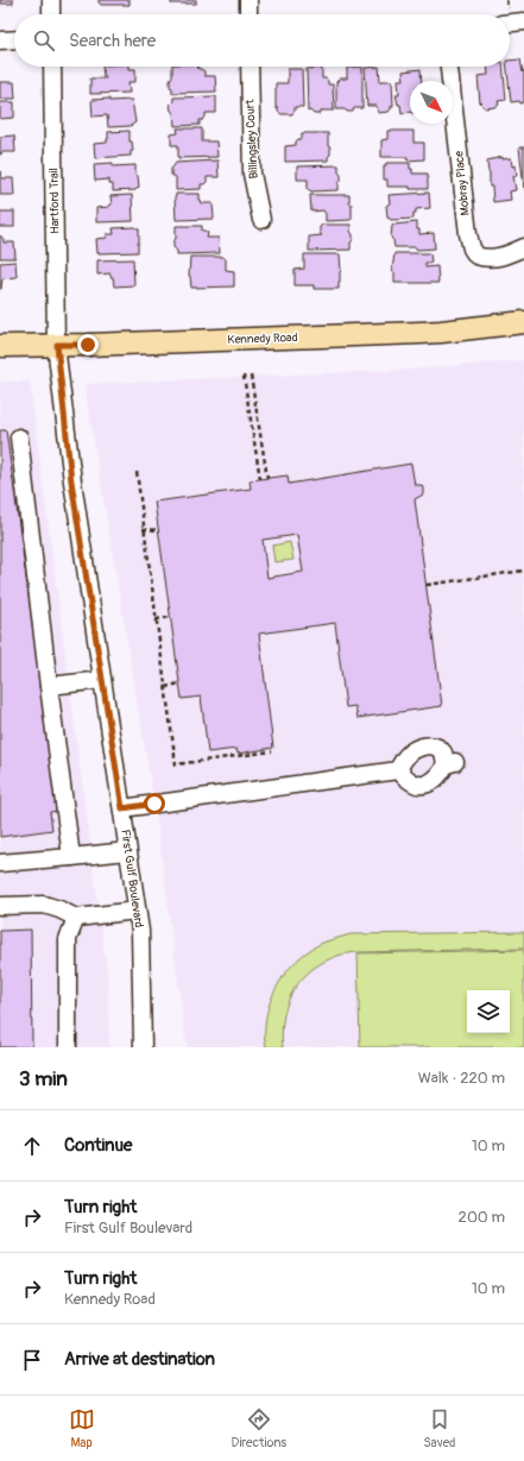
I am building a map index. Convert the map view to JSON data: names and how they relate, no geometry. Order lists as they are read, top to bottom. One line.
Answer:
{"streets":{"main road":["Kennedy Road"],"street":["Billingsley Court","Mobray Place","Hartford Trail","First Gulf Boulevard"]},"crossings":[["Hartford Trail","Kennedy Road"],["Hartford Trail","First Gulf Boulevard"],["Kennedy Road","First Gulf Boulevard"]],"north":"bottom right","page":{"search":"Search here","heading":["3 min","Walk · 220 m"],"list":[["Continue","10 m"],["Turn right","First Gulf Boulevard","200 m"],["Turn right","Kennedy Road","10 m"],"Arrive at destination"],"nav":["Map","Directions","Saved"]}}
